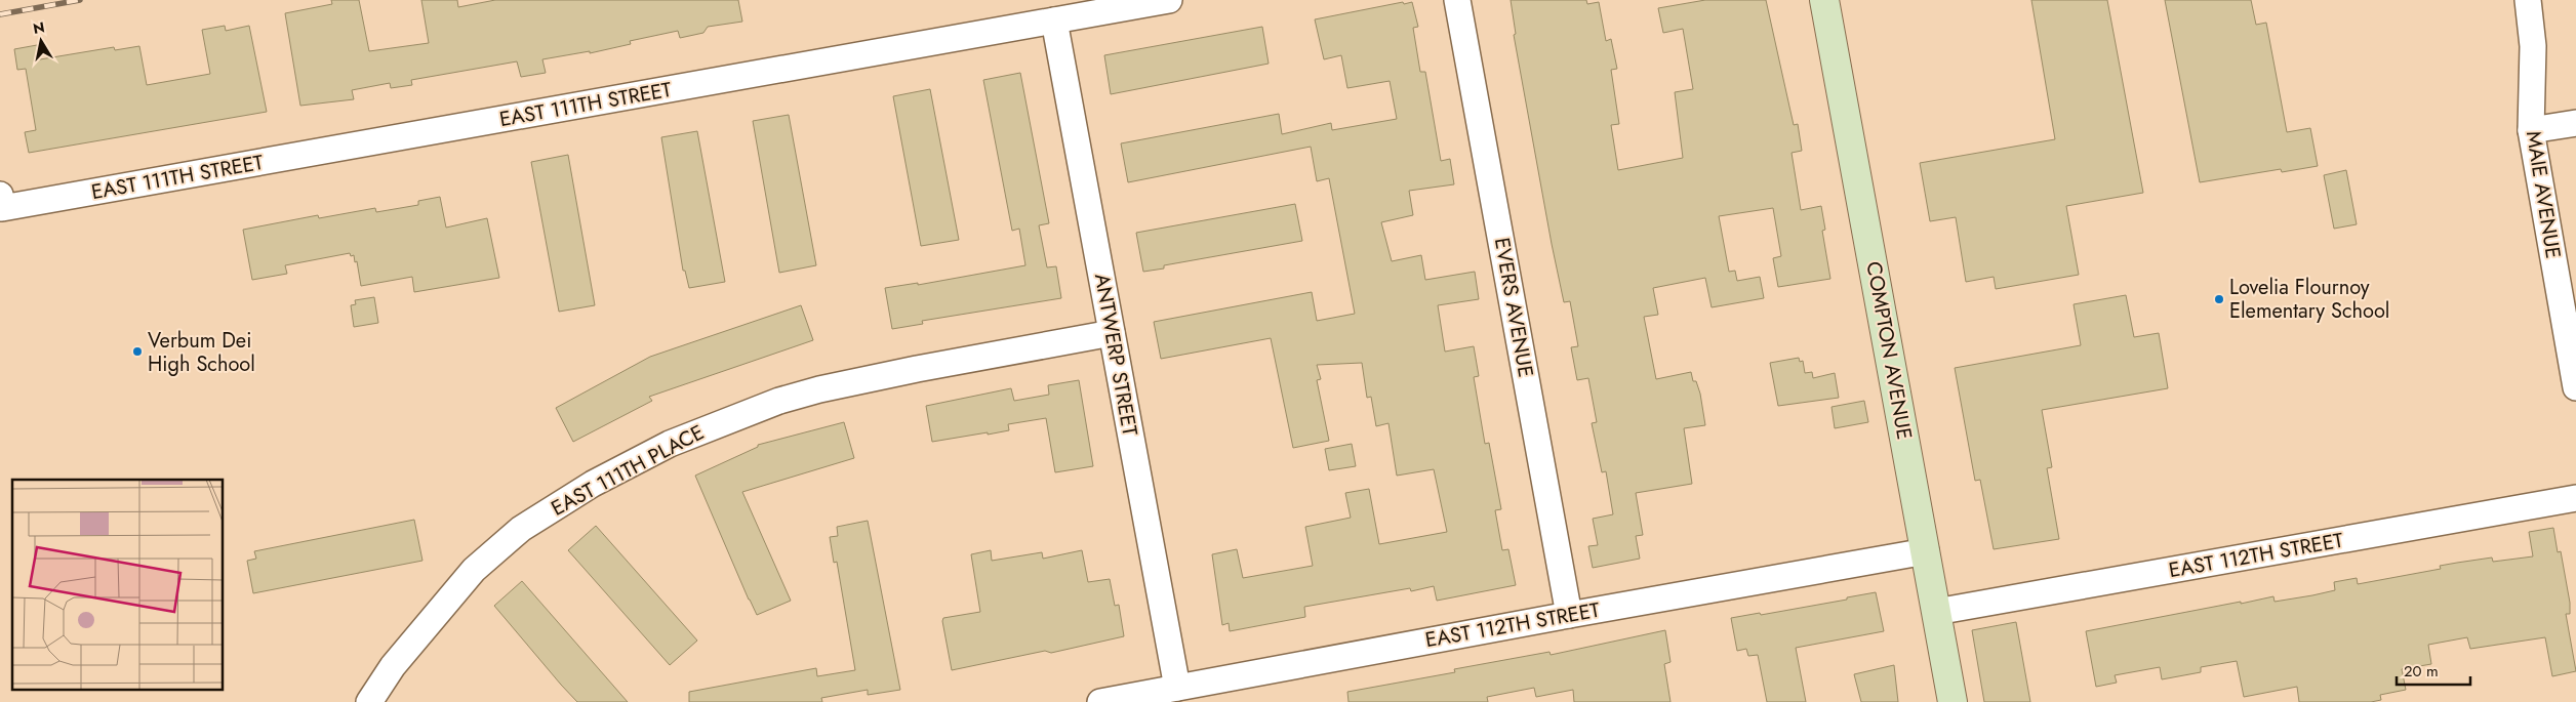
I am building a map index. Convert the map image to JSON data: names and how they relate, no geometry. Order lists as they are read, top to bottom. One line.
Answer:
{"streets":{"main road":["COMPTON AVENUE"],"street":["EAST 111TH STREET","MAIE AVENUE","EVERS AVENUE","ANTWERP STREET","EAST 111TH PLACE","EAST 112TH STREET"]},"crossings":[["EAST 111TH STREET","ANTWERP STREET"],["EVERS AVENUE","EAST 112TH STREET"],["COMPTON AVENUE","EAST 112TH STREET"],["ANTWERP STREET","EAST 111TH PLACE"],["ANTWERP STREET","EAST 112TH STREET"]],"places":["Lovelia Flournoy Elementary School","Verbum Dei High School"],"scale_bar":"20 m","north":"top"}
